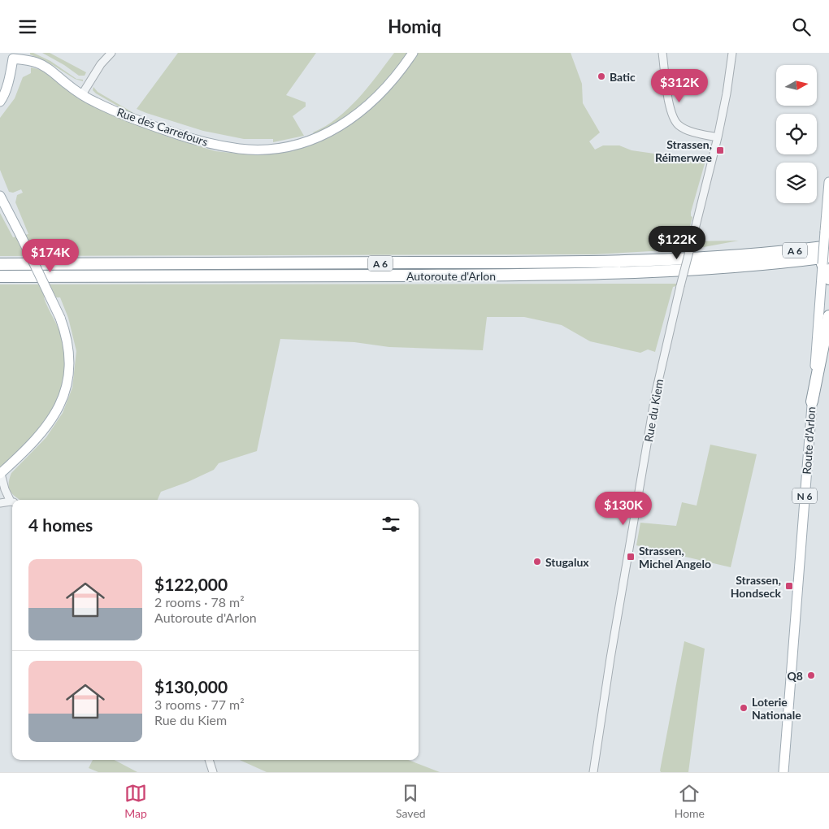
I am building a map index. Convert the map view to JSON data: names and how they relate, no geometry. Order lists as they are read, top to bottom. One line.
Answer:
{"streets":{"highway":["A 6","Autoroute d'Arlon"],"main road":["Rue des Carrefours","Route d'Arlon","N 6"],"street":["Rue du Kiem"]},"places":{"other":["Batic","Stugalux","Q8","Loterie Nationale"],"transit":["Strassen, Réimerwee","Strassen, Michel Angelo","Strassen, Hondseck"]},"north":"right","page":{"header":"Homiq","price":["$312K","$122K","$174K","$130K"],"heading":"4 homes","list":[{"name":"$122,000","note":"2 rooms · 78 m² · Autoroute d'Arlon"},{"name":"$130,000","note":"3 rooms · 77 m² · Rue du Kiem"}],"tabs":["Map","Saved","Home"]}}
